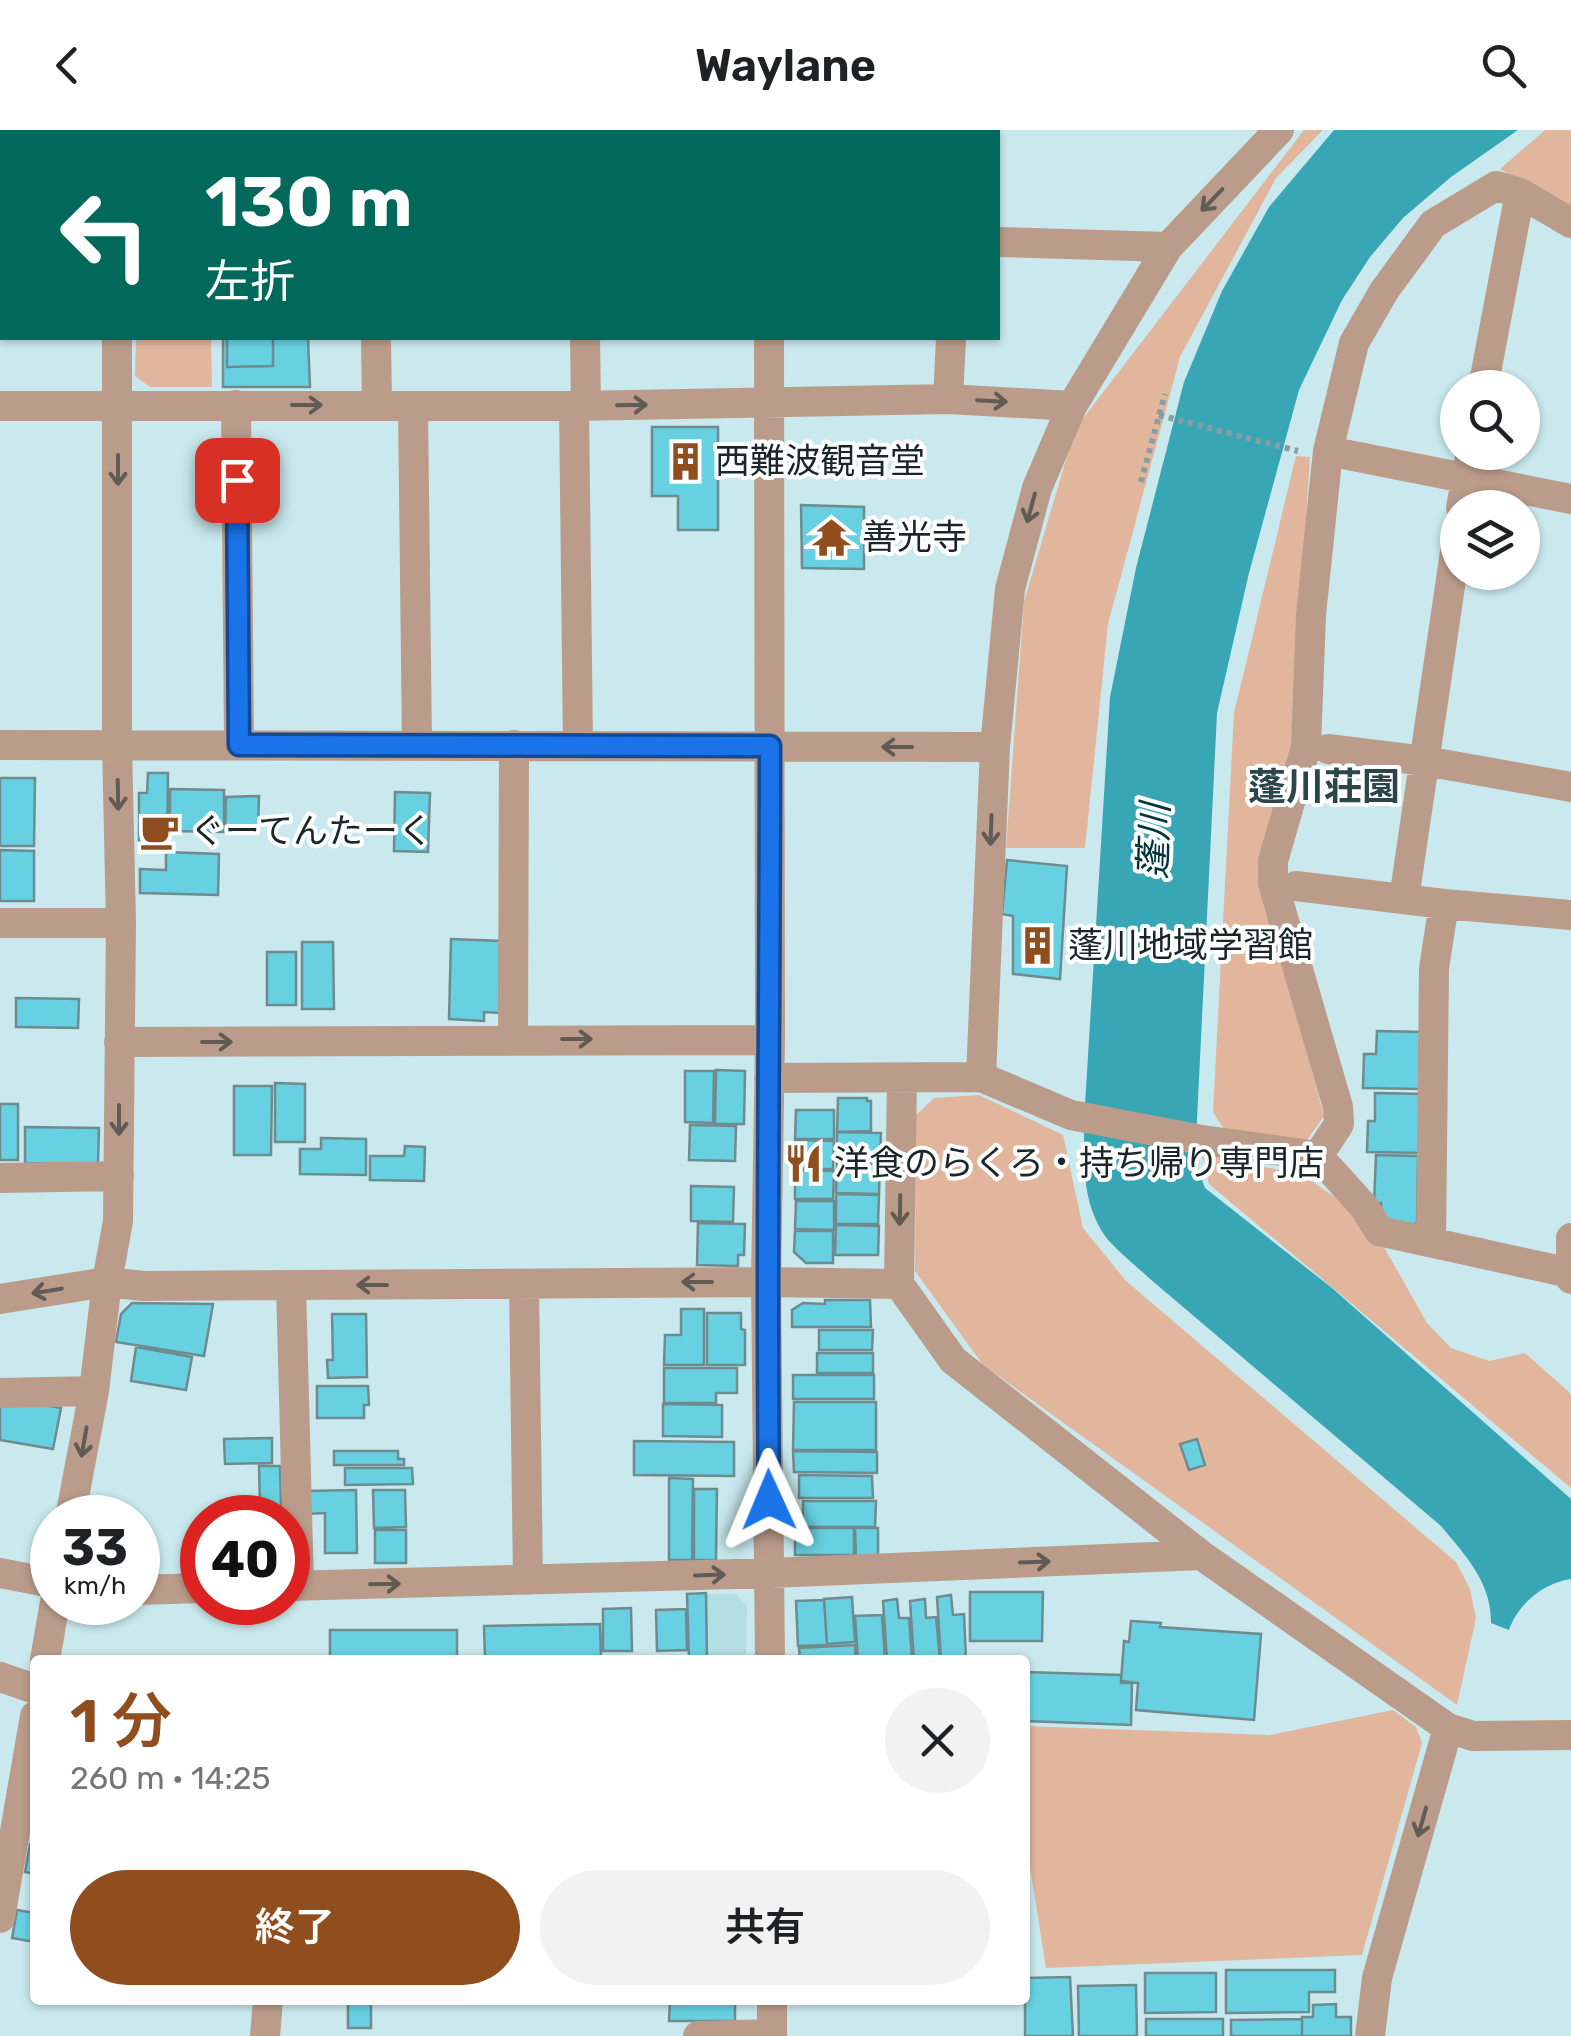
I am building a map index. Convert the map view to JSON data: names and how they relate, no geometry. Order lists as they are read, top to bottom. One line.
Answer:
{"districts":["蓬川荘園"],"water":["蓬川"],"places":{"building":["西難波観音堂","蓬川地域学習館"],"temple":["善光寺"],"cafe":["ぐーてんたーく"],"restaurant":["洋食のらくろ・持ち帰り専門店"]},"page":{"header":"Waylane","turn":["130 m","左折"],"speed":"33 km/h","limit":"40","heading":["1 分","260 m · 14:25"],"buttons":["終了","共有"]}}
